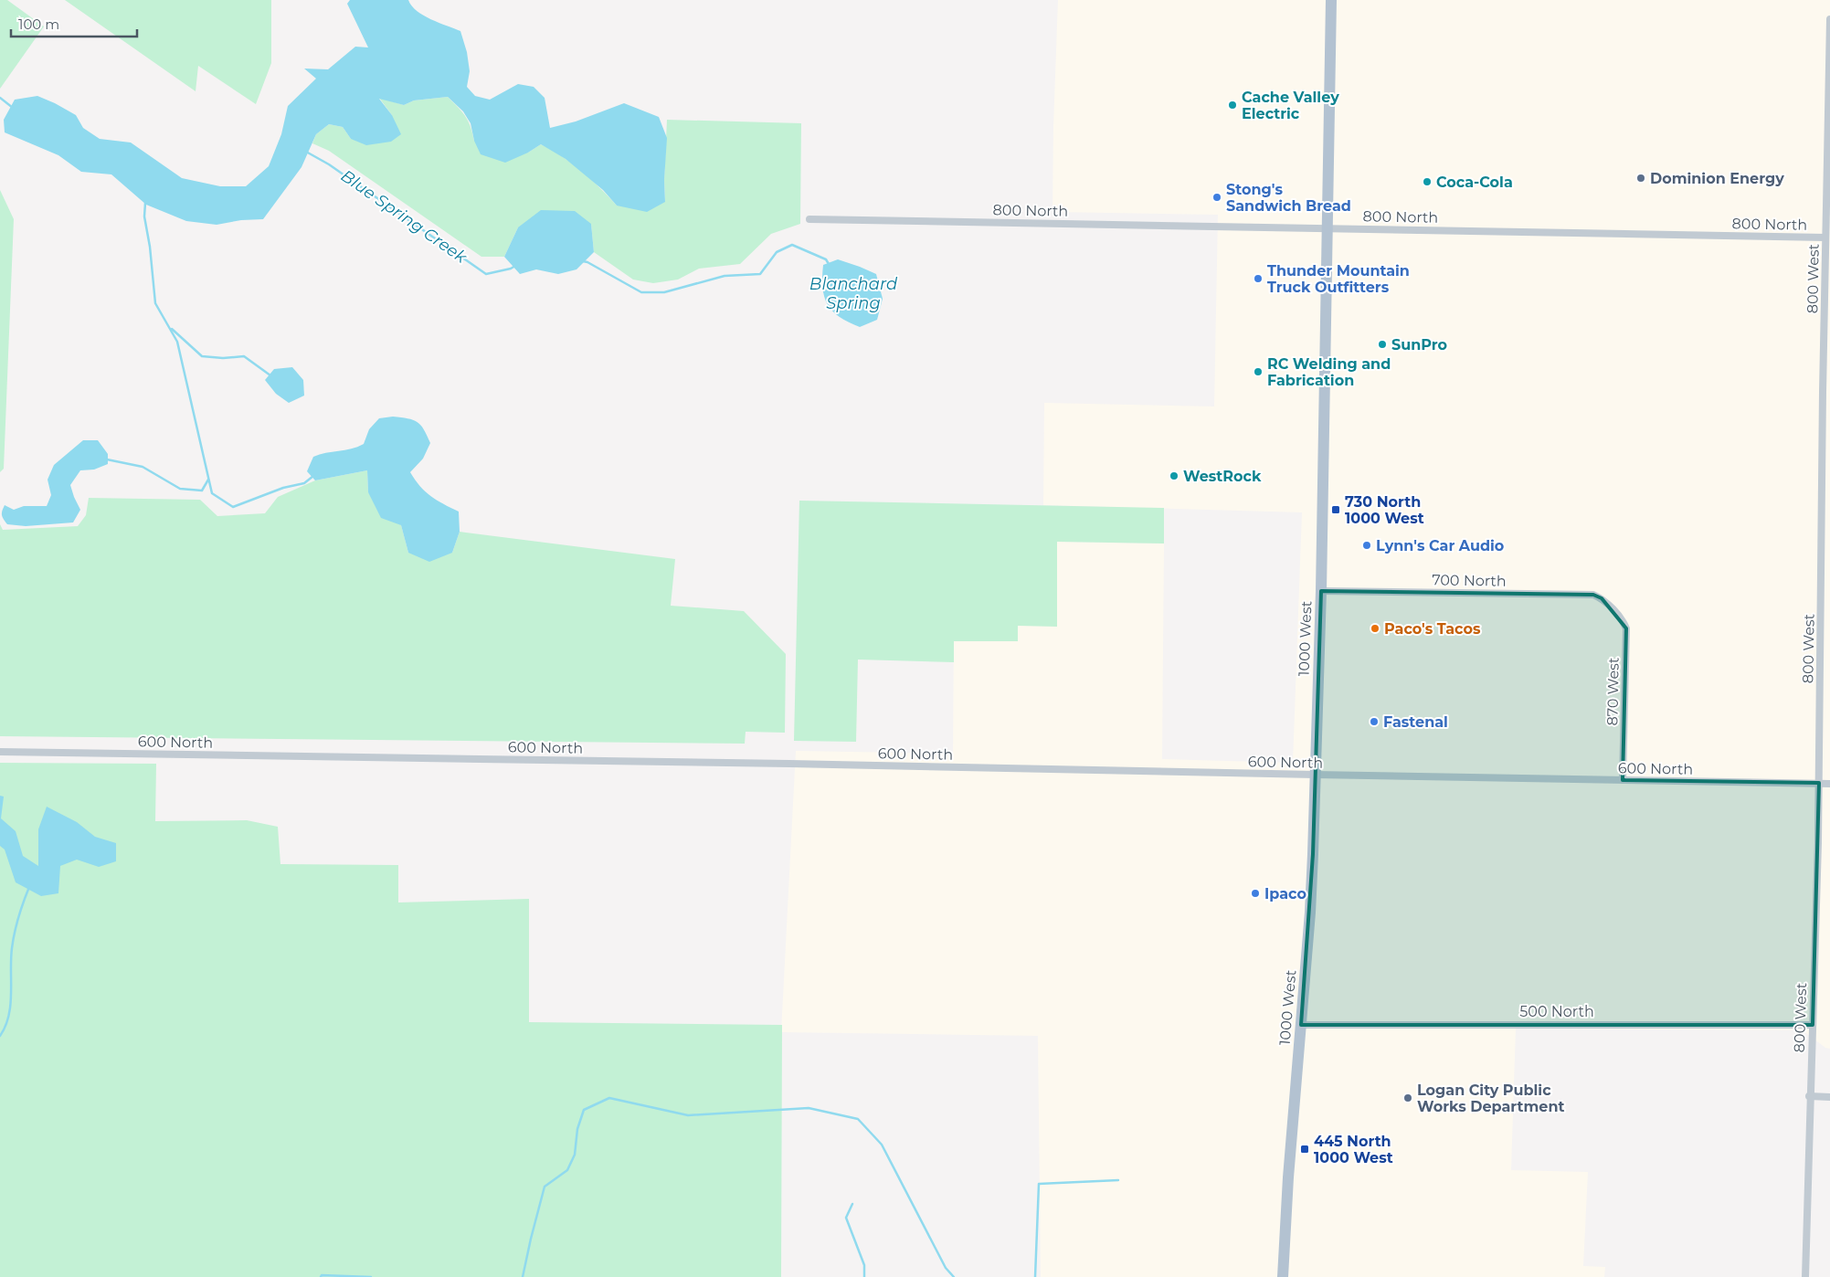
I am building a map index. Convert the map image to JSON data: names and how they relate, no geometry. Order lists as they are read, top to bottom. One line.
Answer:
{"streets":{"main road":["1000 West"],"street":["800 North","800 West","700 North","870 West","600 North","500 North"]},"crossings":[["800 North","800 West"],["800 North","1000 West"],["800 West","600 North"],["800 West","500 North"],["700 North","1000 West"],["700 North","870 West"],["1000 West","600 North"],["1000 West","500 North"],["870 West","600 North"]],"water":["Blue Spring Creek","Blanchard Spring"],"places":{"other":["Cache Valley Electric","Dominion Energy","Coca-Cola","Stong's Sandwich Bread","Thunder Mountain Truck Outfitters","SunPro","RC Welding and Fabrication","WestRock","Lynn's Car Audio","Paco's Tacos","Fastenal","Ipaco","Logan City Public Works Department"],"transit":["730 North 1000 West","445 North 1000 West"]},"scale_bar":"100 m"}
